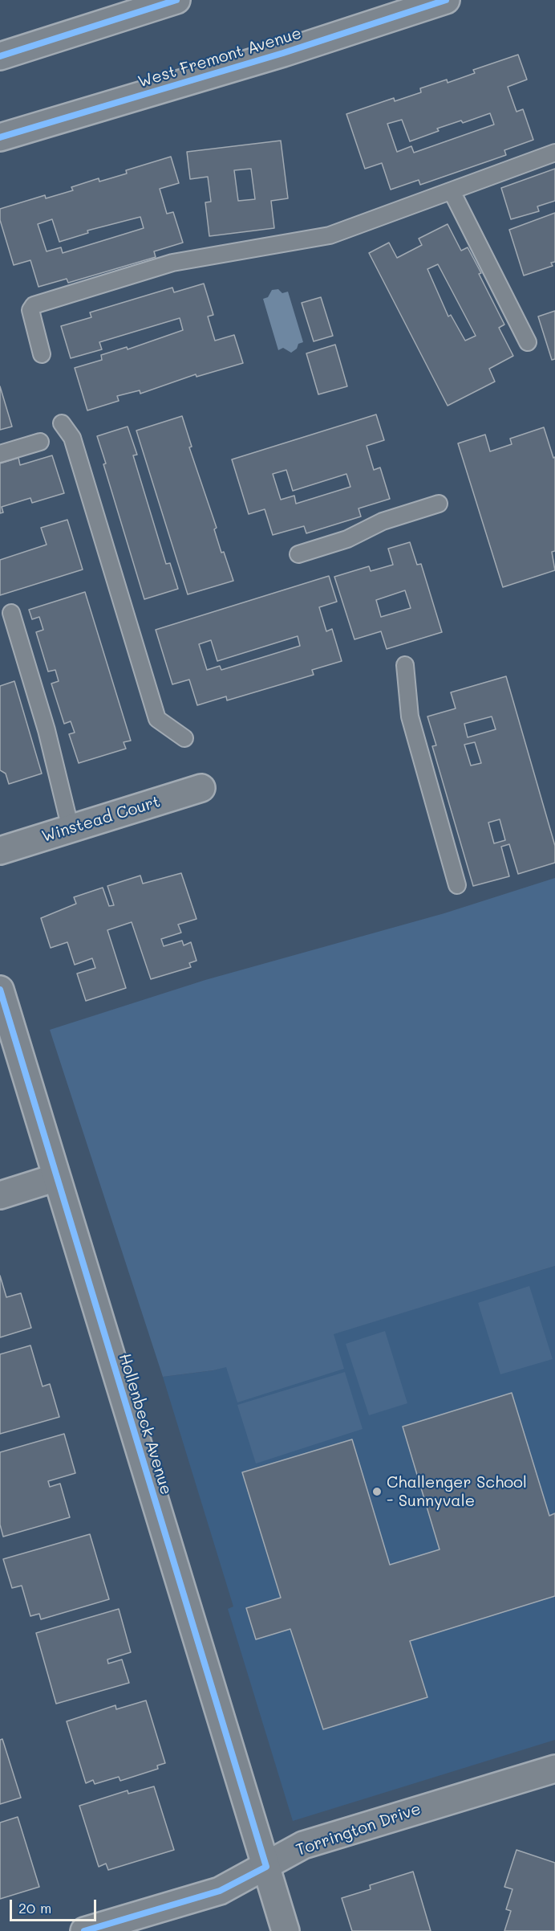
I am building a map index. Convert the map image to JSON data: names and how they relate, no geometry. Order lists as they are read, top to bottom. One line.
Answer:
{"streets":{"street":["West Fremont Avenue","Winstead Court","Hollenbeck Avenue","Torrington Drive"]},"crossings":[["Hollenbeck Avenue","Torrington Drive"]],"places":["Challenger School - Sunnyvale"],"scale_bar":"20 m"}
